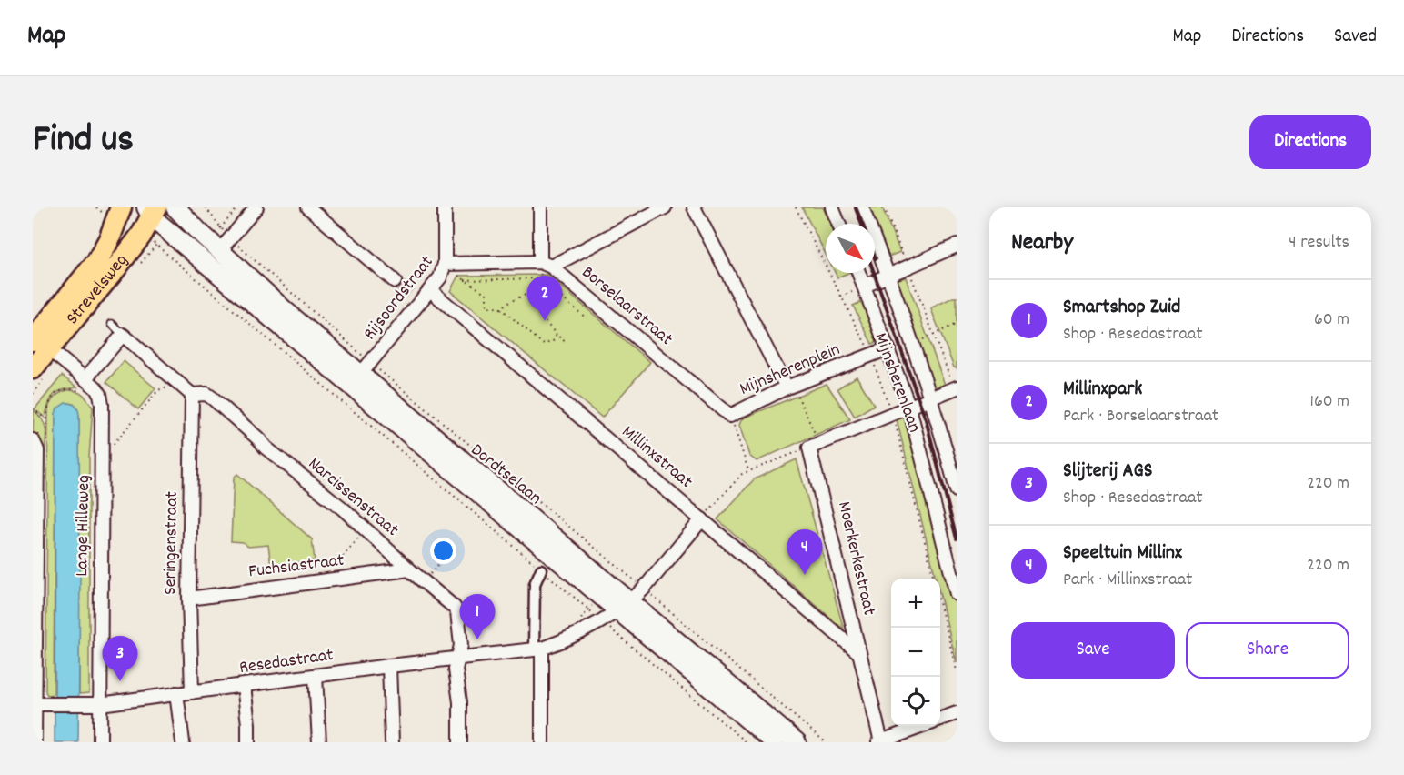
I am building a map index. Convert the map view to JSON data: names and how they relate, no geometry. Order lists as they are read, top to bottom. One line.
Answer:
{"streets":{"main road":["Strevelsweg","Dordtselaan"],"street":["Rijsoordstraat","Borselaarstraat","Mijnsherenplein","Mijnsherenlaan","Millinxstraat","Narcissenstraat","Lange Hilleweg","Seringenstraat","Moerkerkestraat","Fuchsiastraat","Resedastraat"]},"crossings":[["Strevelsweg","Dordtselaan"],["Strevelsweg","Lange Hilleweg"],["Rijsoordstraat","Borselaarstraat"],["Rijsoordstraat","Millinxstraat"],["Rijsoordstraat","Dordtselaan"],["Borselaarstraat","Mijnsherenplein"],["Mijnsherenplein","Mijnsherenlaan"],["Millinxstraat","Moerkerkestraat"],["Millinxstraat","Resedastraat"],["Dordtselaan","Resedastraat"],["Narcissenstraat","Seringenstraat"],["Narcissenstraat","Fuchsiastraat"],["Narcissenstraat","Resedastraat"],["Lange Hilleweg","Resedastraat"],["Seringenstraat","Fuchsiastraat"],["Seringenstraat","Resedastraat"]],"north":"bottom right","page":{"header":"Map","nav":["Map","Directions","Saved"],"title":"Find us","buttons":["Directions",["Save","Share"]],"heading":["Nearby","4 results"],"pins":["2","4","1","3"],"list":[{"mark":"1","name":"Smartshop Zuid","note":"Shop · Resedastraat","value":"60 m"},{"mark":"2","name":"Millinxpark","note":"Park · Borselaarstraat","value":"160 m"},{"mark":"3","name":"Slijterij AGS","note":"Shop · Resedastraat","value":"220 m"},{"mark":"4","name":"Speeltuin Millinx","note":"Park · Millinxstraat","value":"220 m"}],"map_buttons":["+","−"]}}
